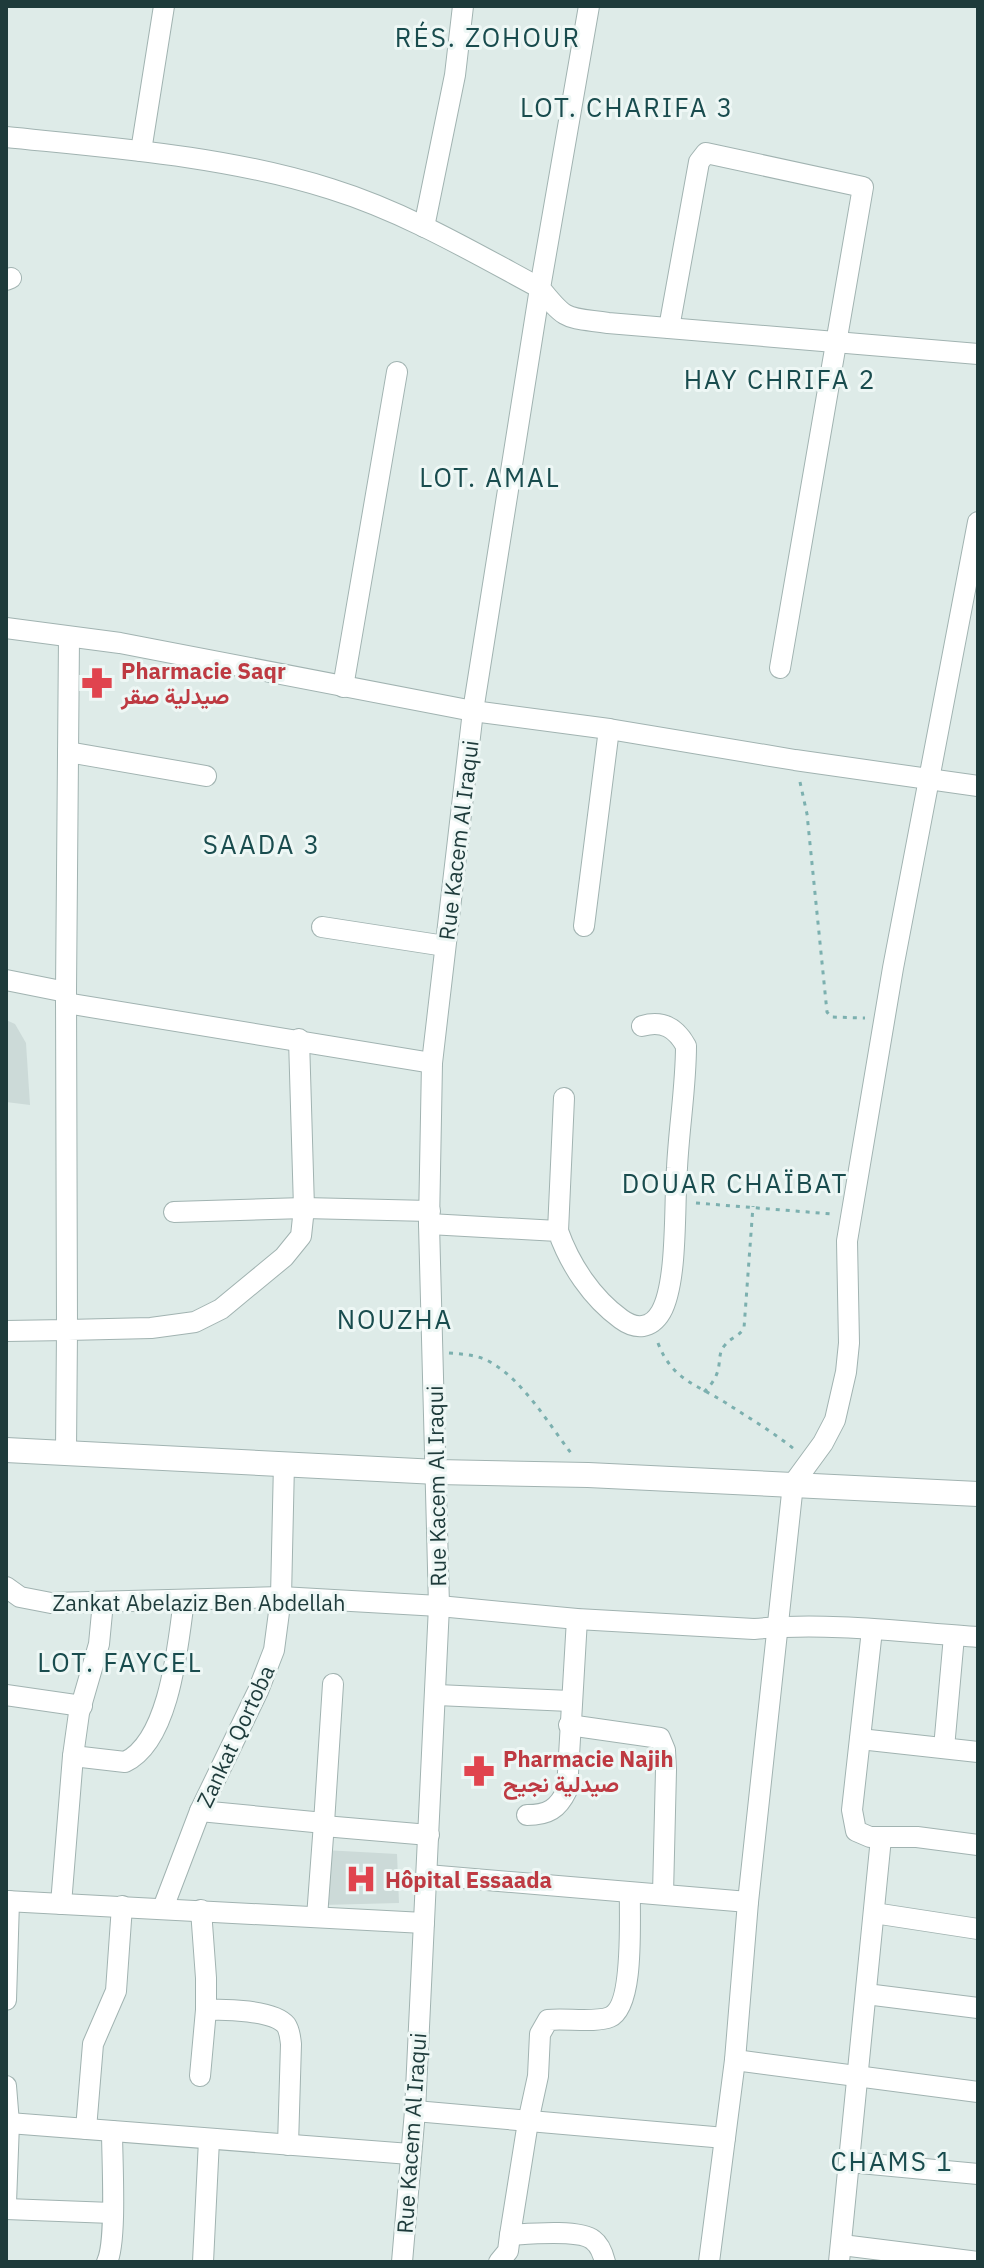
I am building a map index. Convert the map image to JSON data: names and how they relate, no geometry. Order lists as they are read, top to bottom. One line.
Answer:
{"streets":{"street":["Rue Kacem Al Iraqui","Zankat Abelaziz Ben Abdellah","Zankat Qortoba"]},"crossings":[["Rue Kacem Al Iraqui","Zankat Abelaziz Ben Abdellah"],["Zankat Abelaziz Ben Abdellah","Zankat Qortoba"]],"districts":["RÉS. ZOHOUR","LOT. CHARIFA 3","HAY CHRIFA 2","LOT. AMAL","SAADA 3","DOUAR CHAÏBAT","NOUZHA","LOT. FAYCEL","CHAMS 1"],"places":{"pharmacy":["Pharmacie Saqr صيدلية صقر","Pharmacie Najih صيدلية نجيح"],"hospital":["Hôpital Essaada"]}}
